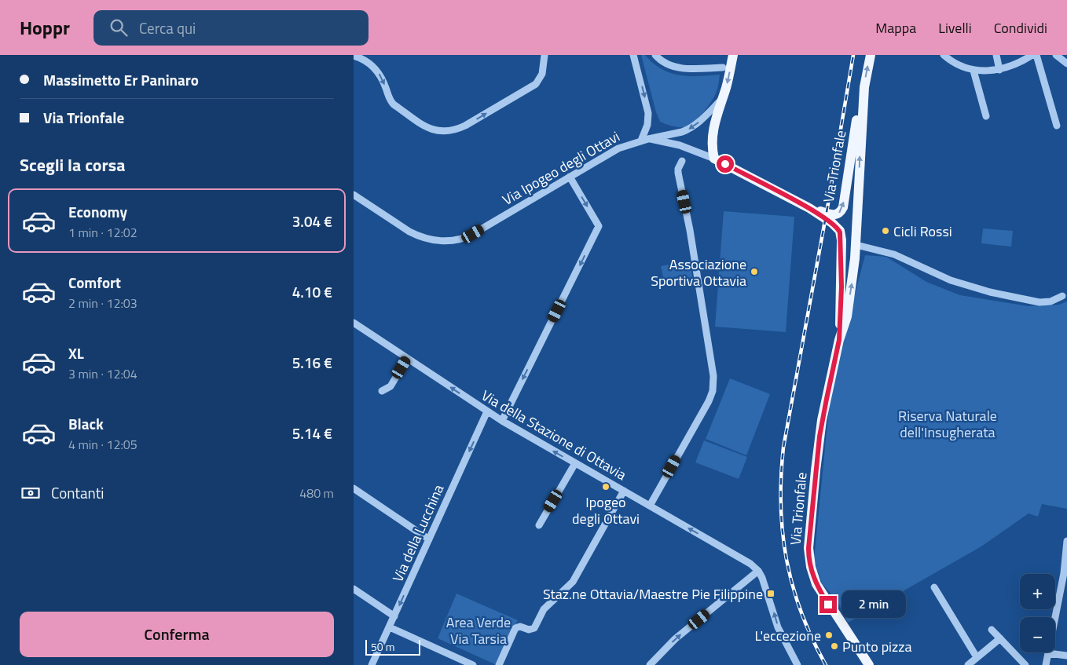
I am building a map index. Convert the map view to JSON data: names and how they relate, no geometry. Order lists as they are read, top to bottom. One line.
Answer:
{"streets":{"main road":["Via Trionfale","Via Ipogeo degli Ottavi"],"street":["Via della Stazione di Ottavia","Via della Lucchina"]},"crossings":[["Via Trionfale","Via Ipogeo degli Ottavi"],["Via della Stazione di Ottavia","Via della Lucchina"]],"one_way":["Via Trionfale","Via della Stazione di Ottavia","Via della Lucchina"],"parks":["Riserva Naturale dell'Insugherata","Area Verde Via Tarsia"],"places":{"other":["Cicli Rossi","Associazione Sportiva Ottavia","Ipogeo degli Ottavi","L'eccezione","Punto pizza"],"transit":["Staz.ne Ottavia/Maestre Pie Filippine"]},"scale_bar":"50 m","page":{"header":"Hoppr","search":"Cerca qui","nav":["Mappa","Livelli","Condividi"],"banner":["Massimetto Er Paninaro","Via Trionfale"],"heading":"Scegli la corsa","list":[{"name":"Economy","note":"1 min · 12:02","value":"3.04 €"},{"name":"Comfort","note":"2 min · 12:03","value":"4.10 €"},{"name":"XL","note":"3 min · 12:04","value":"5.16 €"},{"name":"Black","note":"4 min · 12:05","value":"5.14 €"}],"pay":["Contanti","480 m"],"map_buttons":["+","−"],"bubble":"2 min","buttons":"Conferma","scale":"50 m"}}
